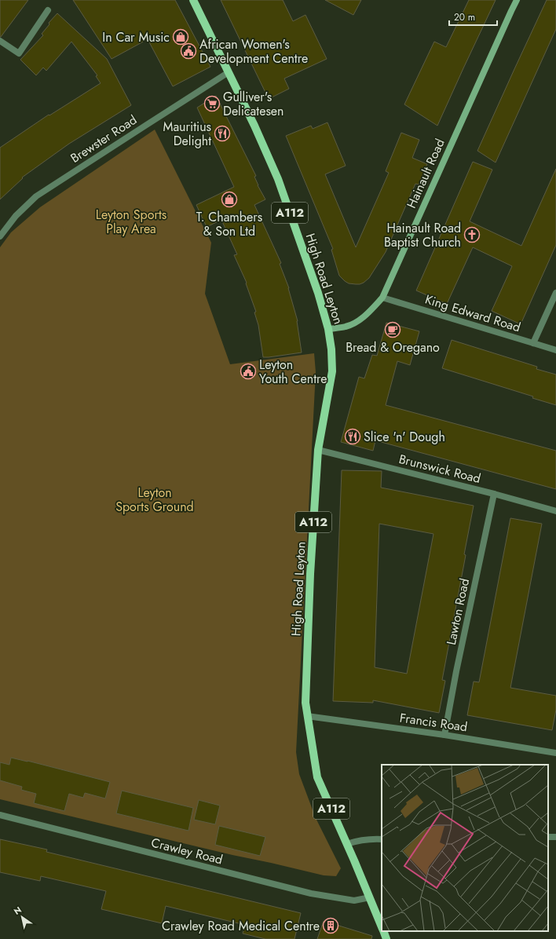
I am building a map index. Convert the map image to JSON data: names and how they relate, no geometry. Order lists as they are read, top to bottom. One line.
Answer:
{"streets":{"main road":["A112","High Road Leyton"],"street":["Brewster Road","Hainault Road","King Edward Road","Brunswick Road","Lawton Road","Francis Road","Crawley Road"]},"crossings":[["Brewster Road","High Road Leyton"],["Hainault Road","High Road Leyton"],["Hainault Road","King Edward Road"],["High Road Leyton","Brunswick Road"],["High Road Leyton","Francis Road"],["High Road Leyton","Crawley Road"],["Brunswick Road","Lawton Road"],["Lawton Road","Francis Road"]],"parks":["Leyton Sports Play Area","Leyton Sports Ground"],"places":{"shop":["In Car Music","T. Chambers & Son Ltd"],"public building":["African Women's Development Centre","Leyton Youth Centre"],"supermarket":["Gulliver's Delicatesen"],"restaurant":["Mauritius Delight","Slice 'n' Dough"],"church":["Hainault Road Baptist Church"],"cafe":["Bread & Oregano"],"building":["Crawley Road Medical Centre"]},"scale_bar":"20 m","north":"top left"}
